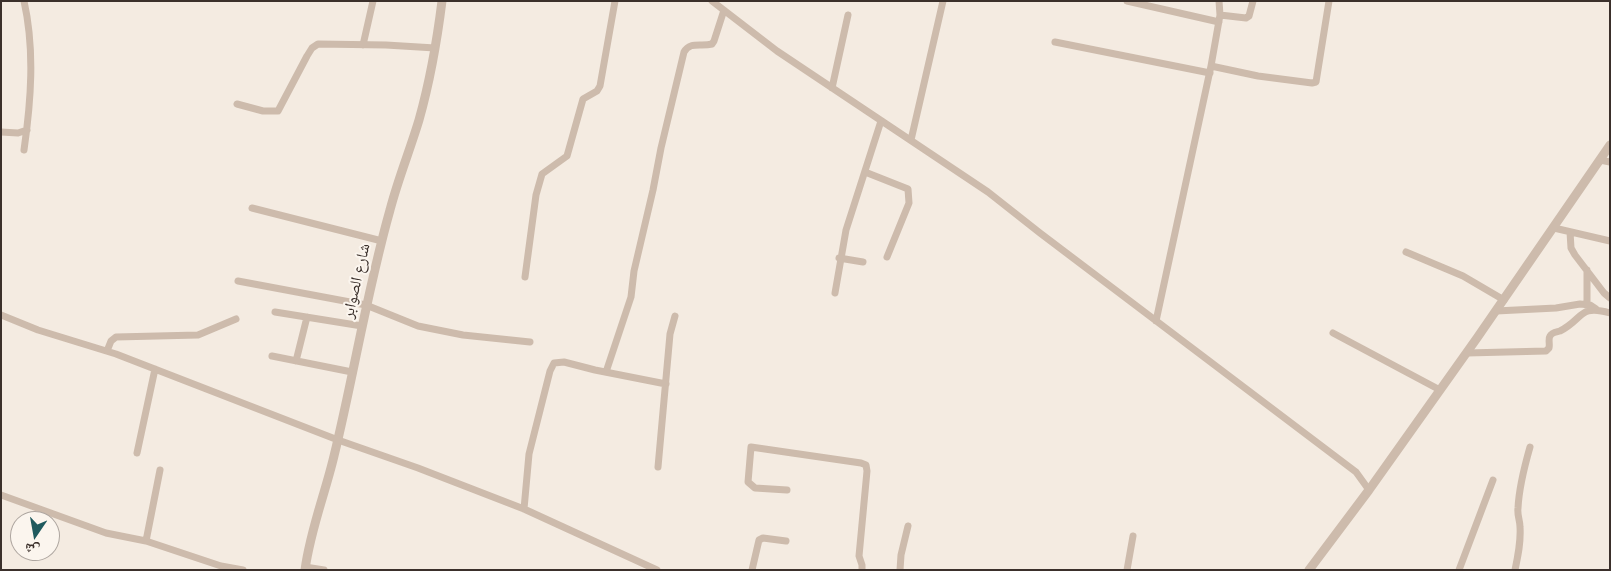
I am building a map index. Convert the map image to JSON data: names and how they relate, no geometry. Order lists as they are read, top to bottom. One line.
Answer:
{"streets":{"street":["شارع الصوابر"]},"north":"bottom"}
